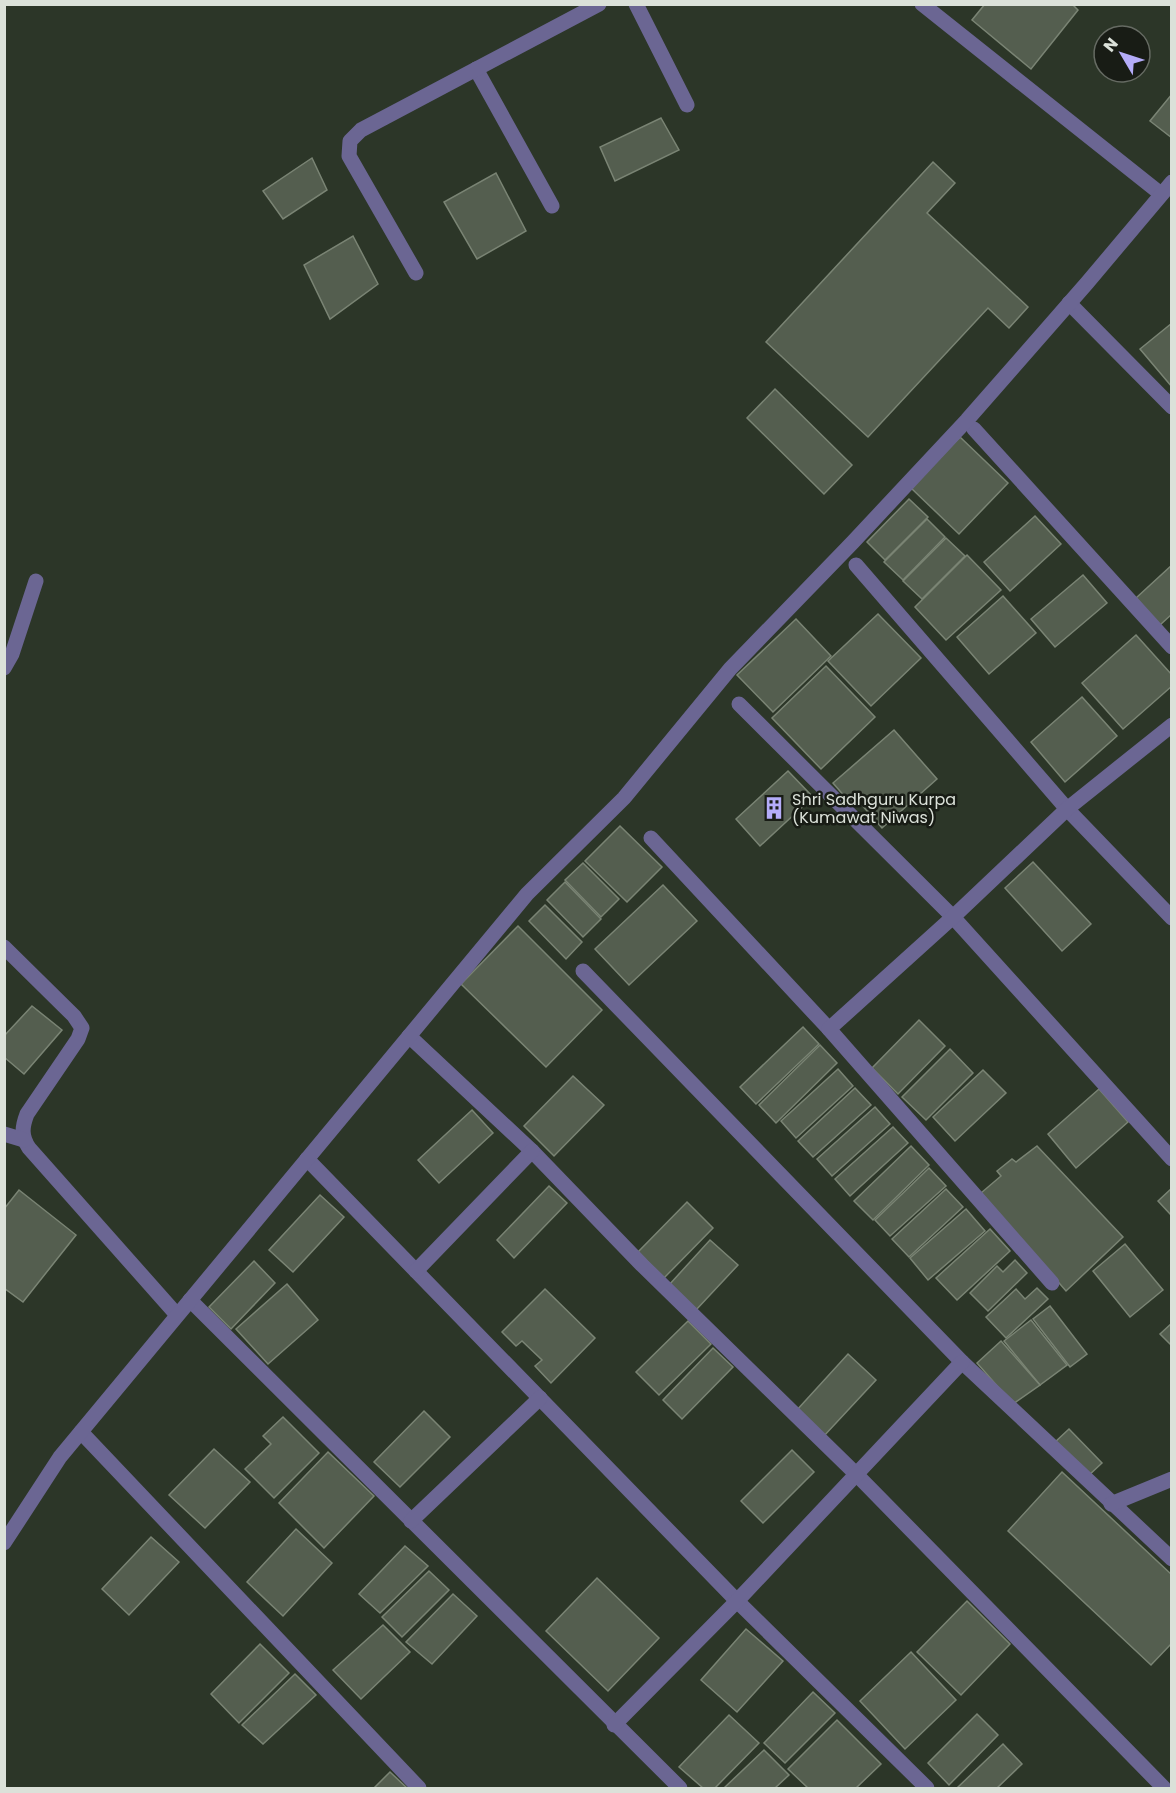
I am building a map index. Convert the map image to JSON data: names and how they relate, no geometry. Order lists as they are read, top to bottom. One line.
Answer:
{"places":{"building":["Shri Sadhguru Kurpa (Kumawat Niwas)"]},"north":"top left"}
